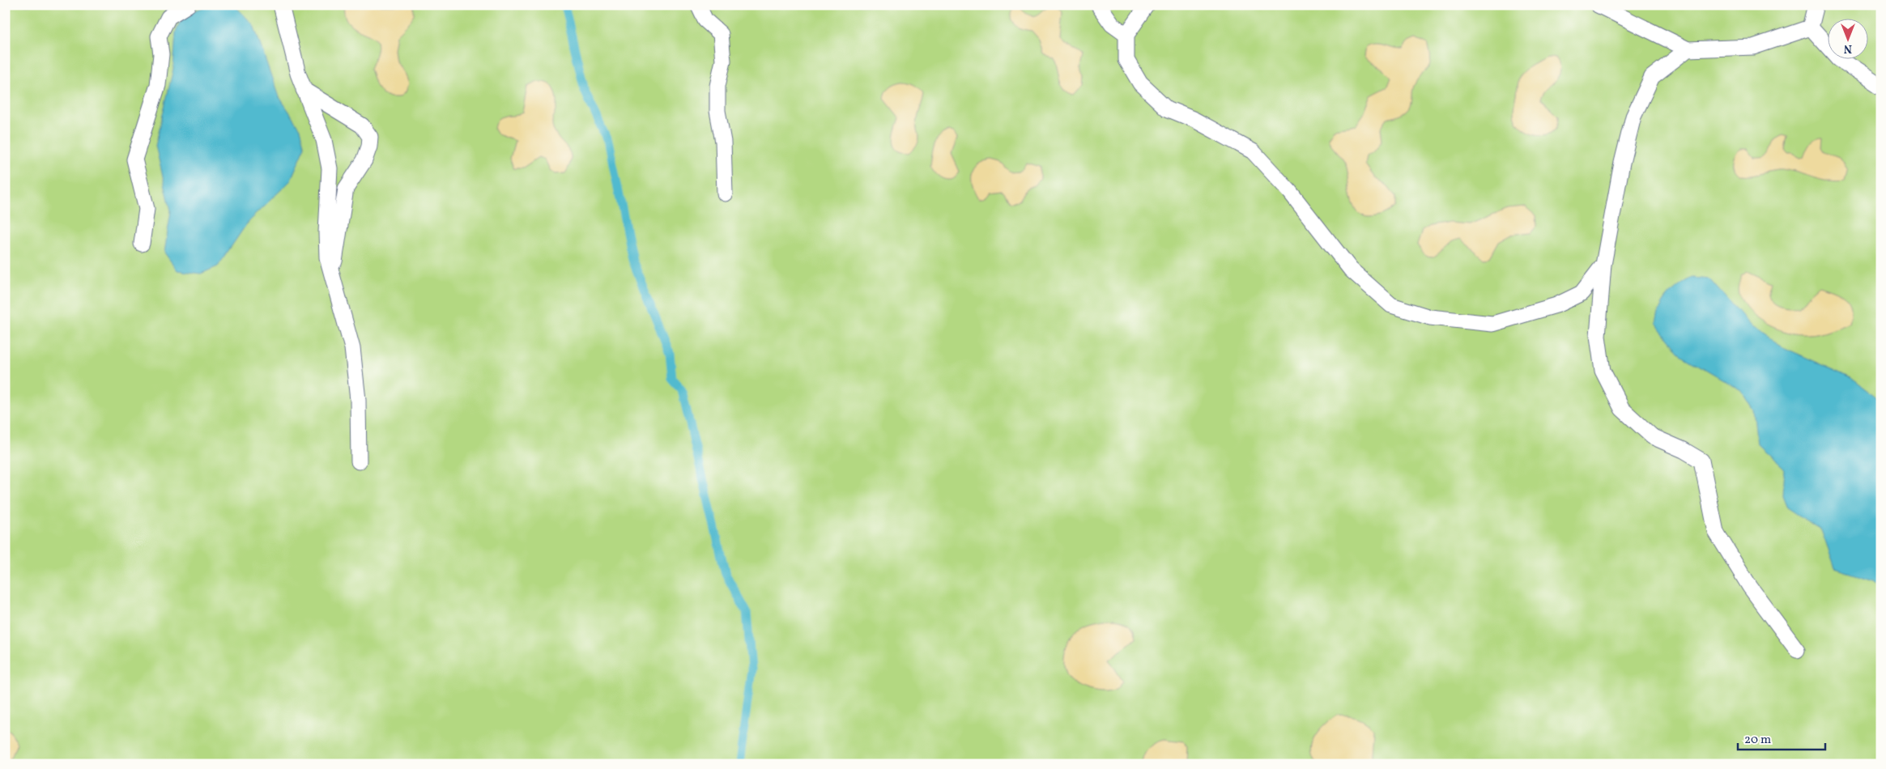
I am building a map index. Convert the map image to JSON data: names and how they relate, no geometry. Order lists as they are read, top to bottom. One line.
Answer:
{"scale_bar":"20 m","north":"bottom"}
